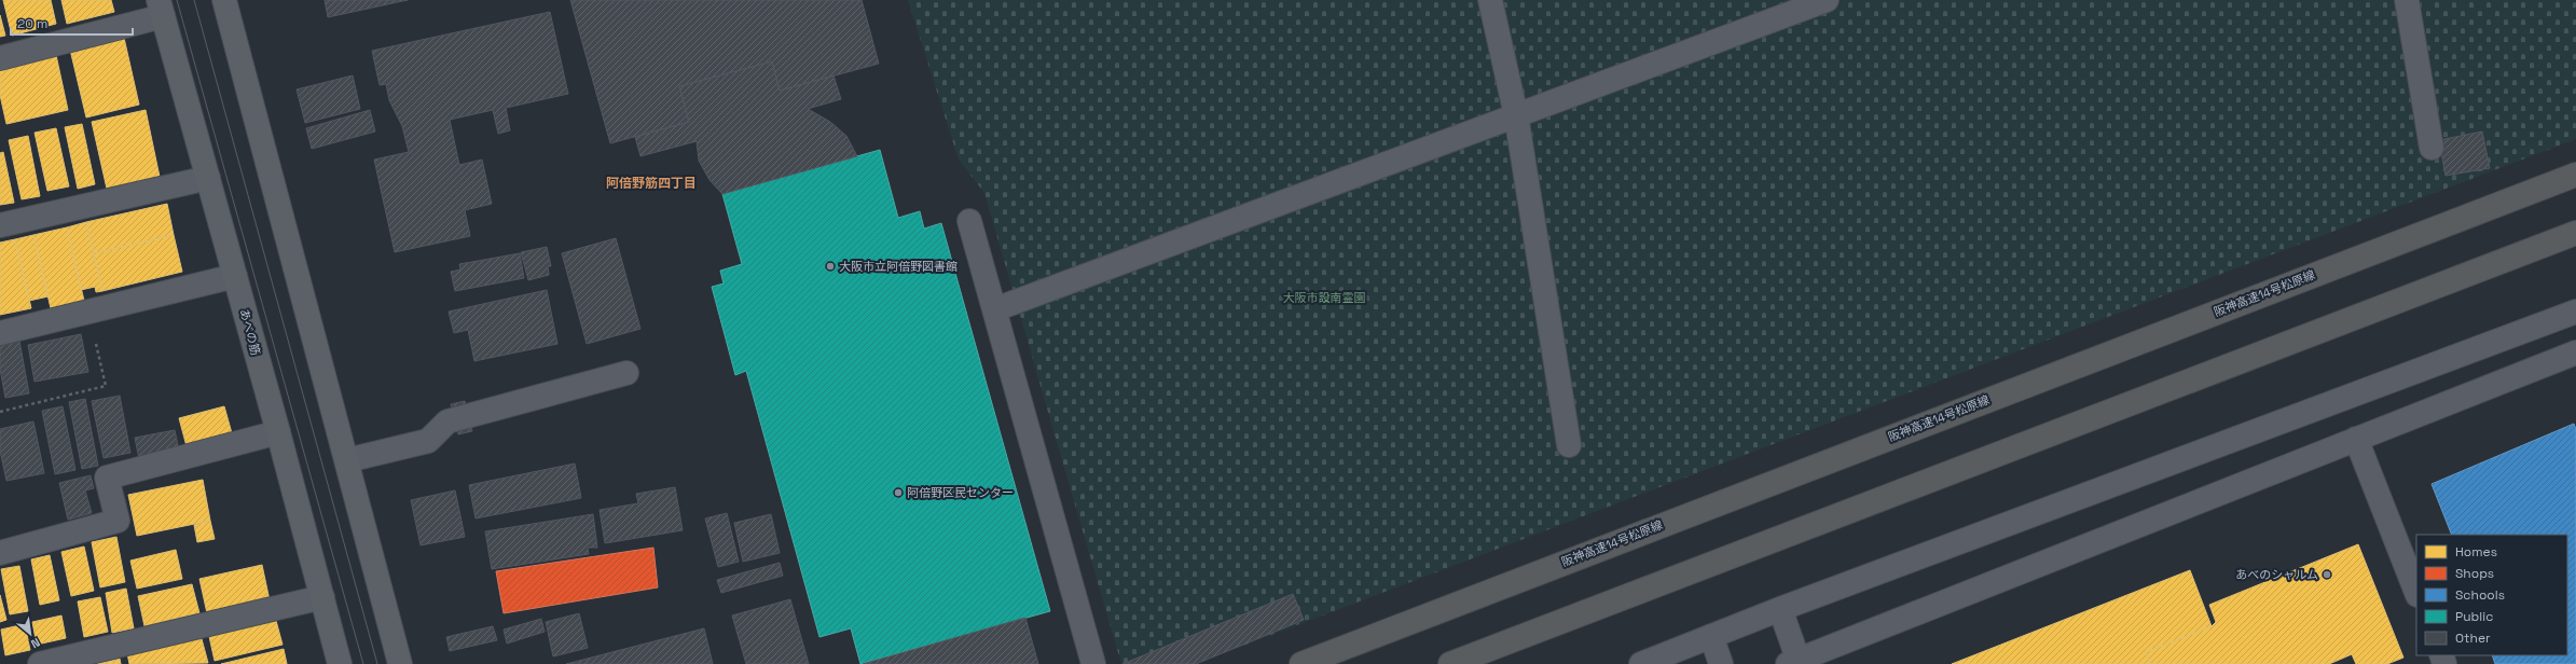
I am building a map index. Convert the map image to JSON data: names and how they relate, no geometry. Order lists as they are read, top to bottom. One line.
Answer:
{"streets":{"highway":["阪神高速14号松原線"],"main road":["あべの筋"]},"districts":["阿倍野筋四丁目"],"parks":["大阪市設南霊園"],"places":["大阪市立阿倍野図書館","阿倍野区民センター","あべのシャルム"],"legend":["Homes","Shops","Schools","Public","Other"],"scale_bar":"20 m","north":"bottom right"}
